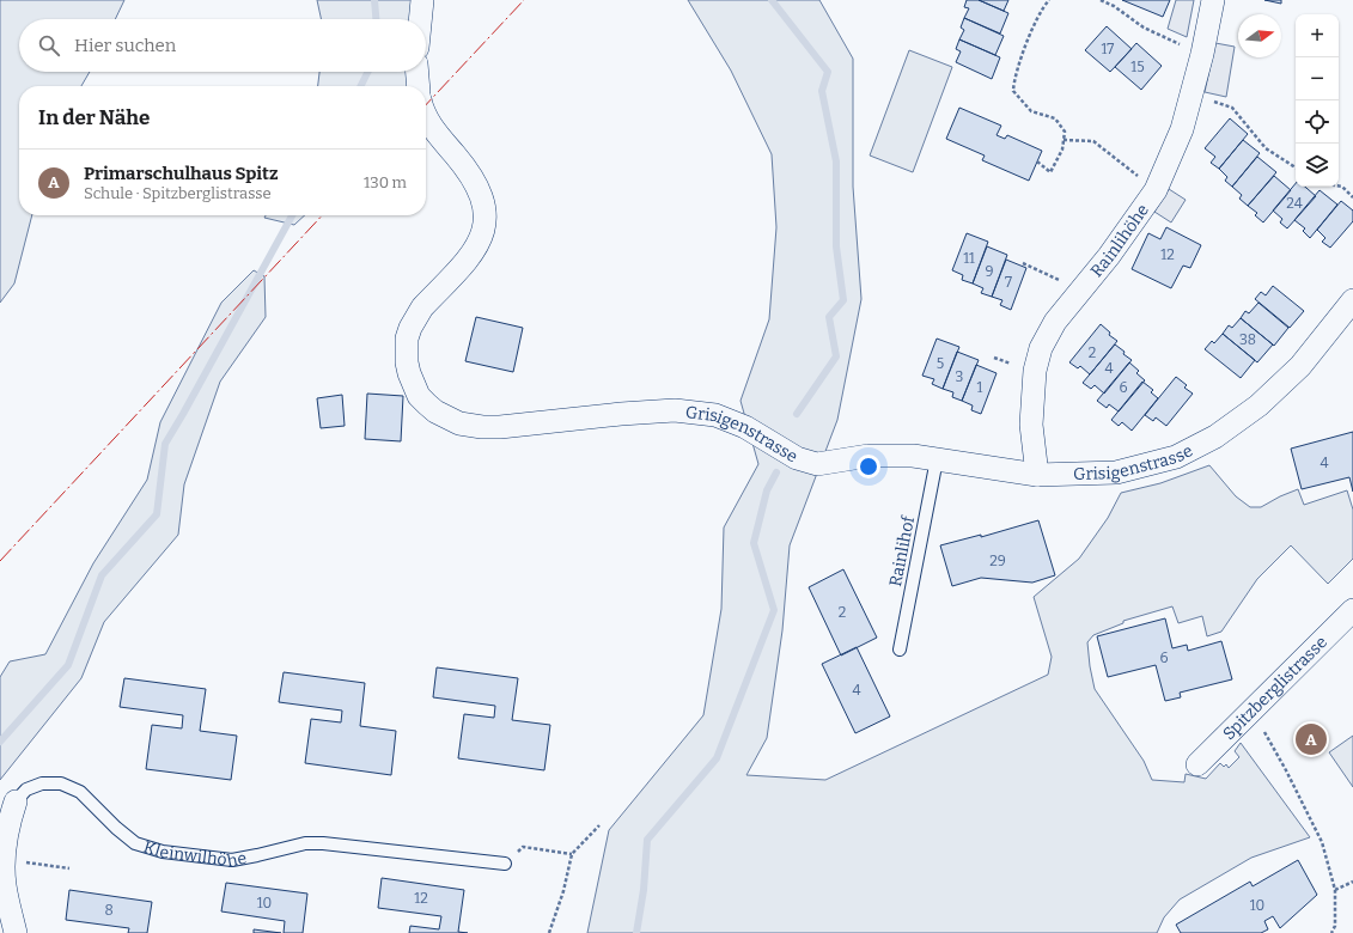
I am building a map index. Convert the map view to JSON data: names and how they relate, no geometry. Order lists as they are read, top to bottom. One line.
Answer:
{"streets":{"street":["Rainlihöhe","Grisigenstrasse","Spitzberglistrasse","Kleinwilhöhe"],"lane":["Rainlihof"]},"crossings":[["Rainlihöhe","Grisigenstrasse"],["Grisigenstrasse","Rainlihof"]],"house_numbers":["17","15","24","12","11","9","7","38","2","5","4","3","1","6","4","29","2","6","4","12","10","10","8"],"north":"right","page":{"map_buttons":["+","−"],"search":"Hier suchen","heading":"In der Nähe","list":[{"mark":"A","name":"Primarschulhaus Spitz","note":"Schule · Spitzberglistrasse","value":"130 m"}],"pins":"A"}}
